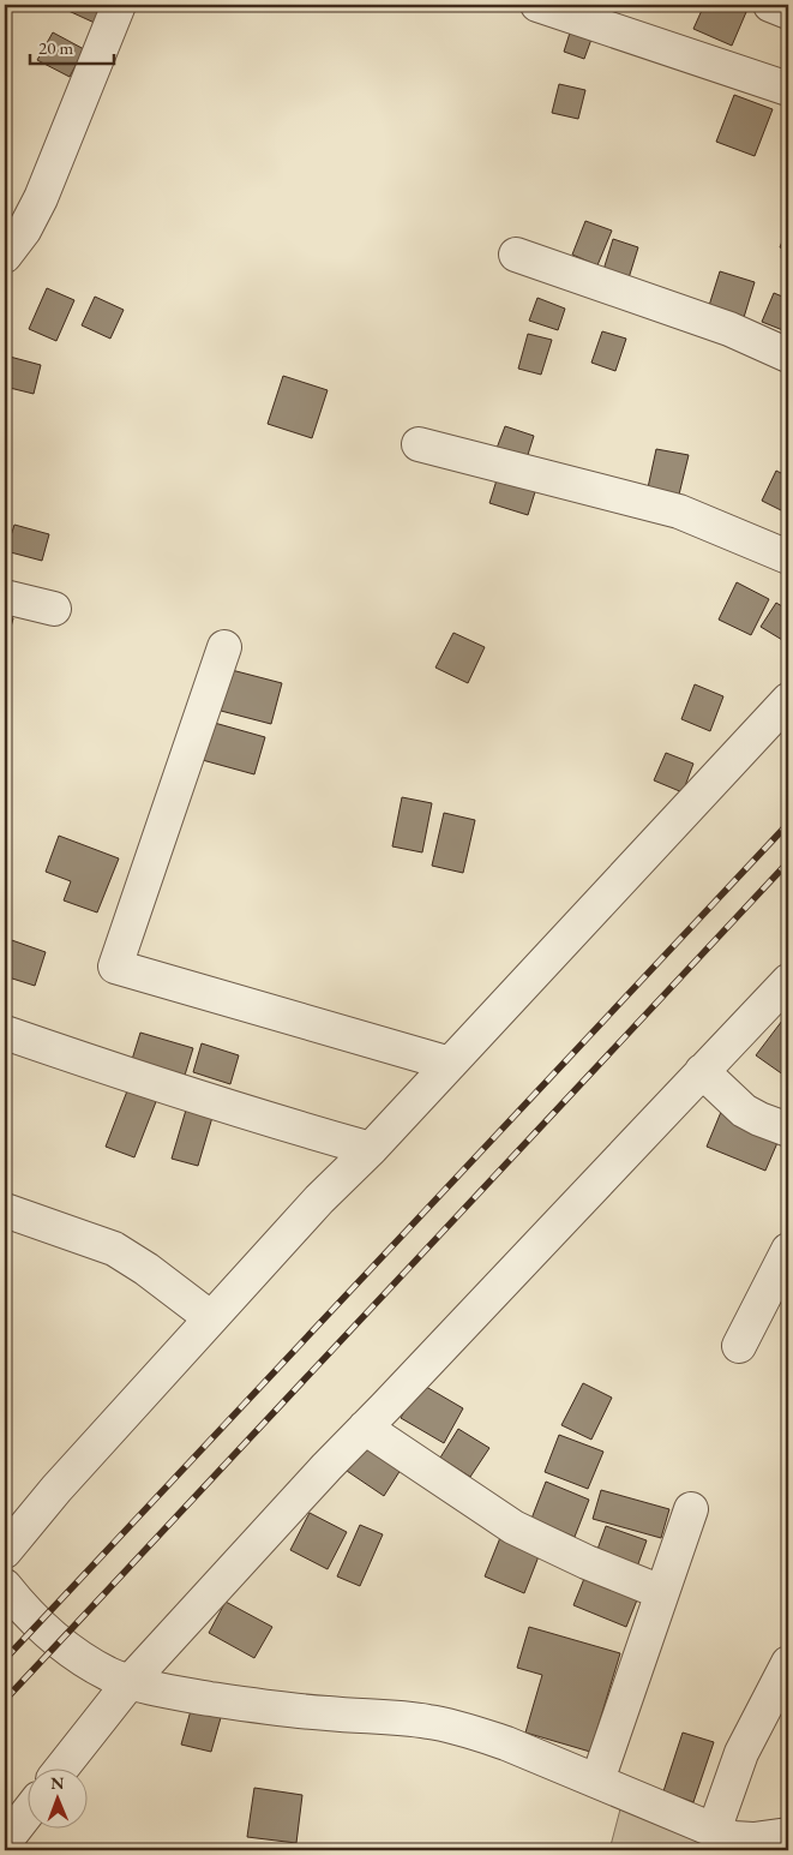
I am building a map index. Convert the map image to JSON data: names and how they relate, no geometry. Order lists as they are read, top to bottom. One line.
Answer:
{"scale_bar":"20 m","north":"top"}
